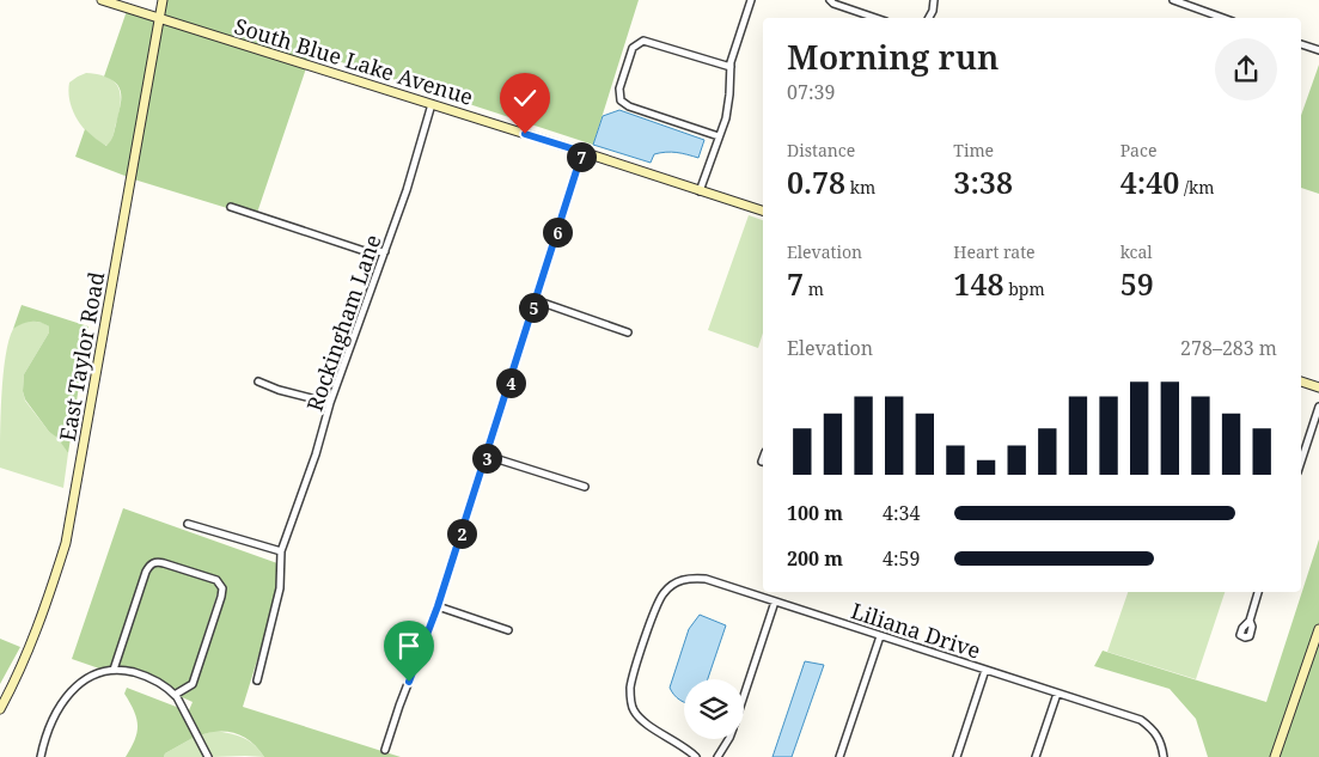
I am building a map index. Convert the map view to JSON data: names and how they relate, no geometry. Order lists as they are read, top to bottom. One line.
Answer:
{"streets":{"main road":["South Blue Lake Avenue","East Taylor Road"],"street":["Rockingham Lane","Liliana Drive"]},"crossings":[["South Blue Lake Avenue","Rockingham Lane"],["South Blue Lake Avenue","East Taylor Road"]],"page":{"heading":["Morning run","07:39"],"stats":[["Distance","0.78 km"],["Time","3:38"],["Pace","4:40 /km"],["Elevation","7 m"],["Heart rate","148 bpm"],["kcal","59"]],"pins":["7","6","5","4","3","2"],"chart":["Elevation","278–283 m"],"list":[{"name":"100 m","note":"4:34"},{"name":"200 m","note":"4:59"}]}}
